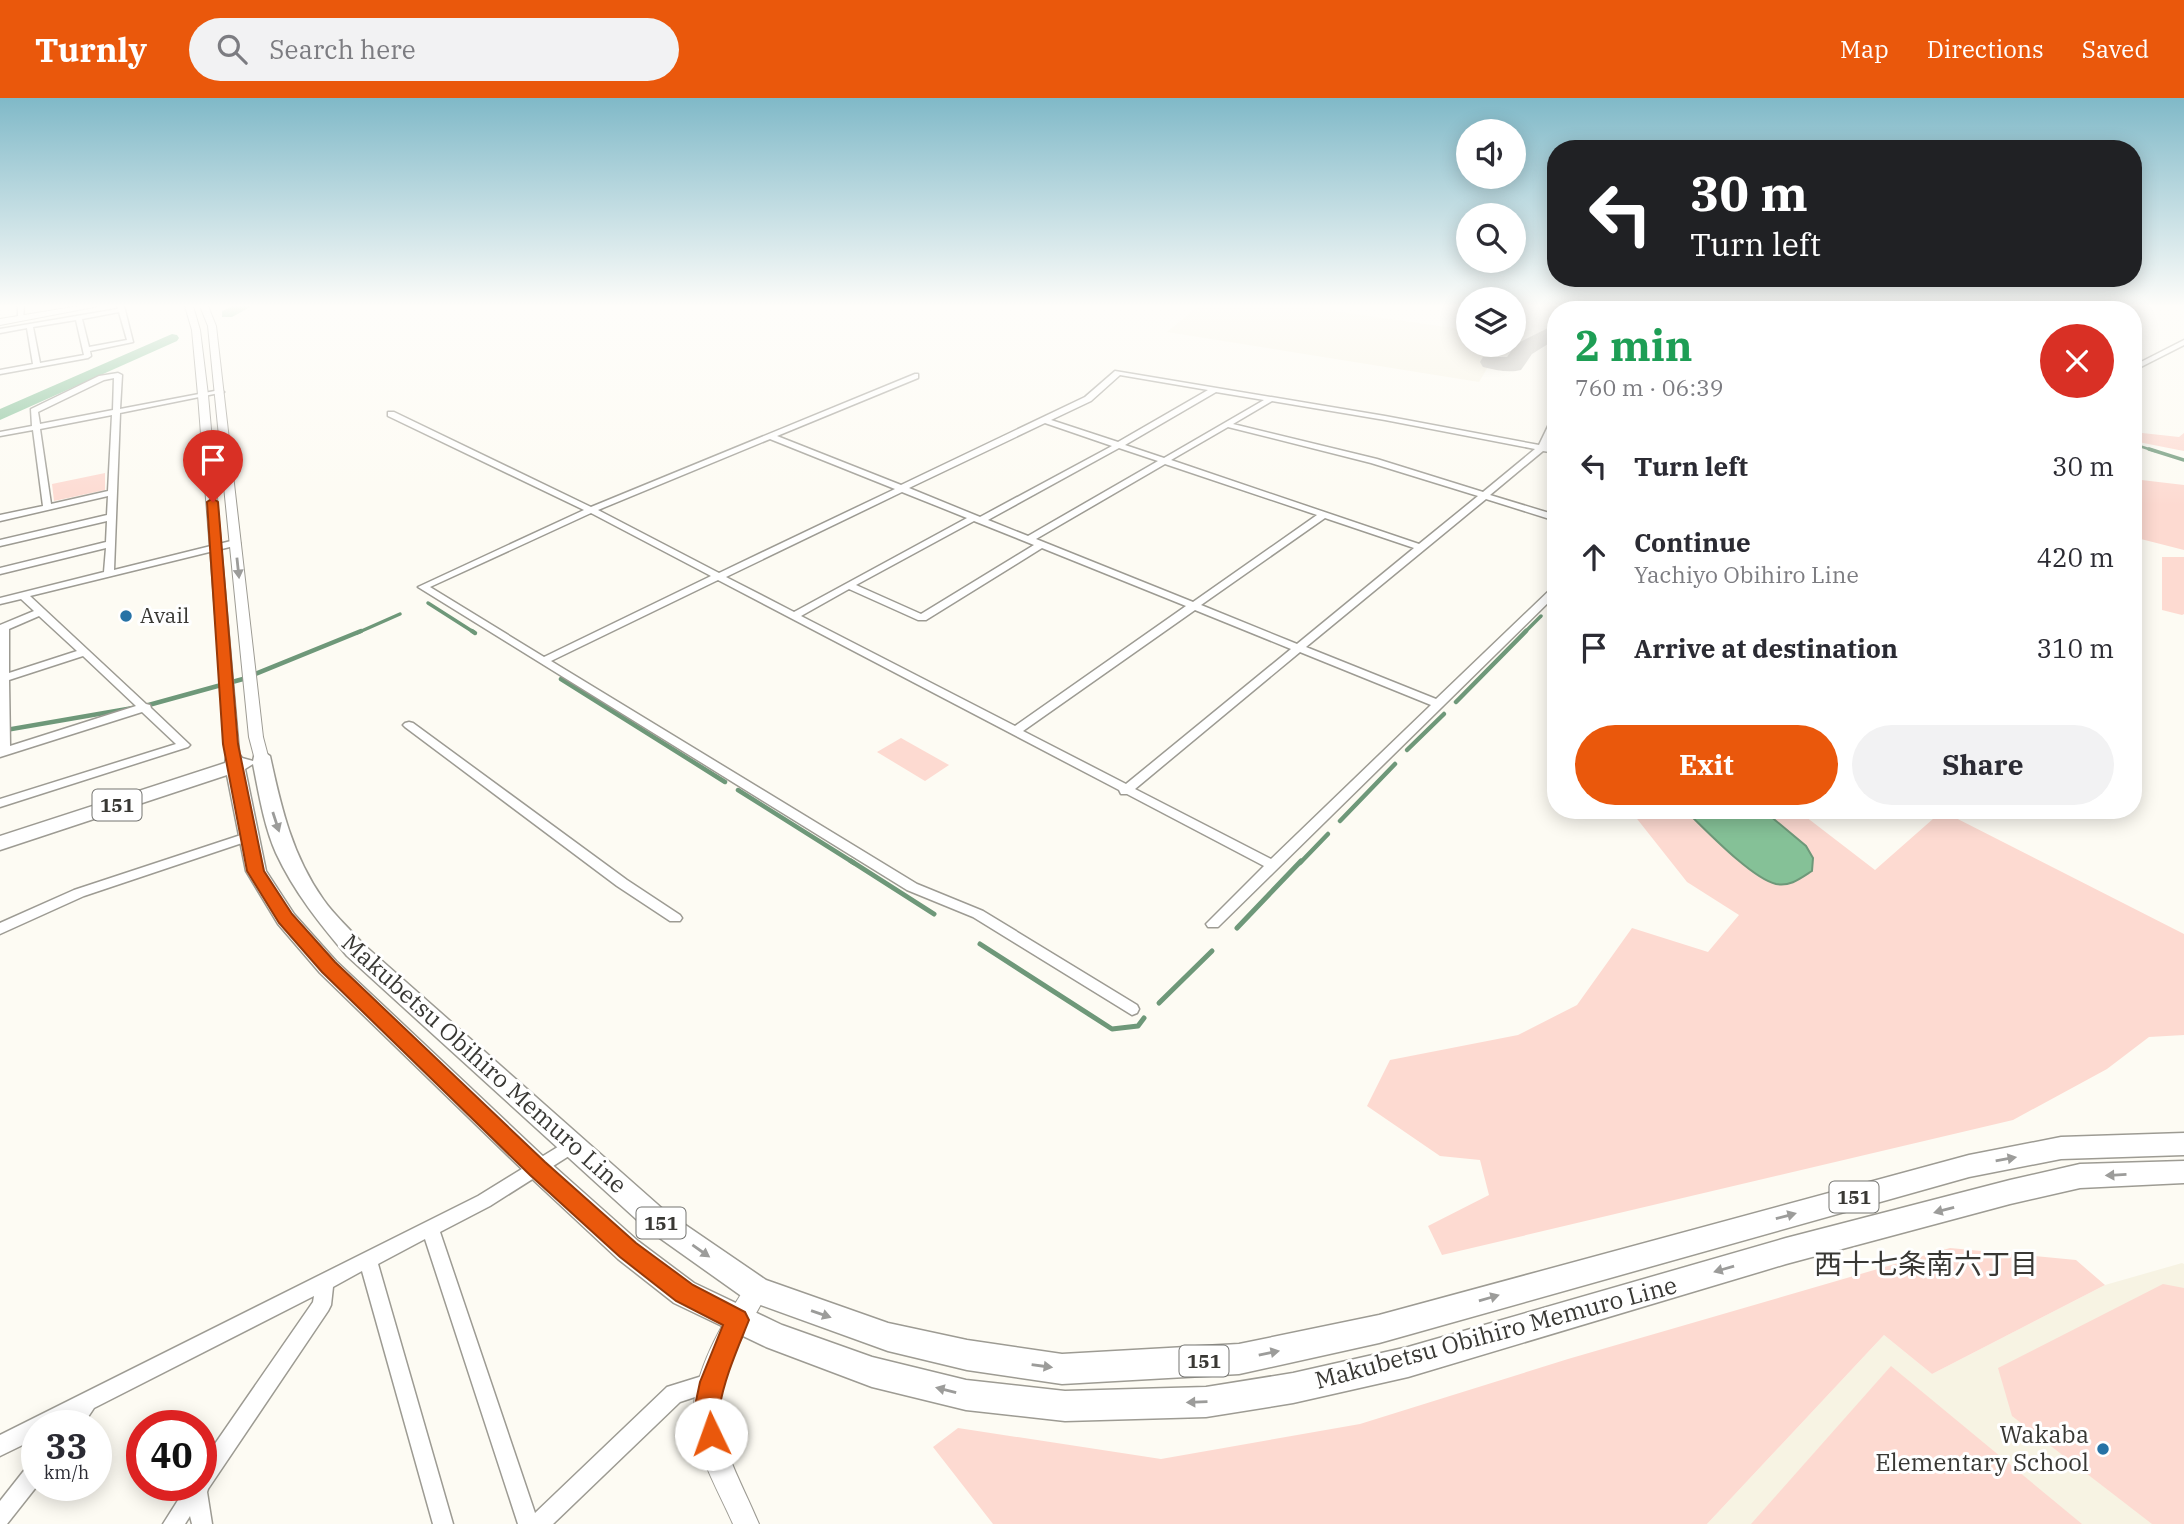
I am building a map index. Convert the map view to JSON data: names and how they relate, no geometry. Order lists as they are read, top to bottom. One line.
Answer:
{"streets":{"main road":["151","Makubetsu Obihiro Memuro Line"]},"crossings":[["151","Makubetsu Obihiro Memuro Line"]],"districts":["西十七条南六丁目"],"places":["Avail","Wakaba Elementary School"],"page":{"header":"Turnly","search":"Search here","nav":["Map","Directions","Saved"],"turn":["30 m","Turn left"],"heading":["2 min","760 m · 06:39"],"list":[{"name":"Turn left","value":"30 m"},{"name":"Continue","note":"Yachiyo Obihiro Line","value":"420 m"},{"name":"Arrive at destination","value":"310 m"}],"buttons":["Exit","Share"],"speed":"33 km/h","limit":"40"}}
